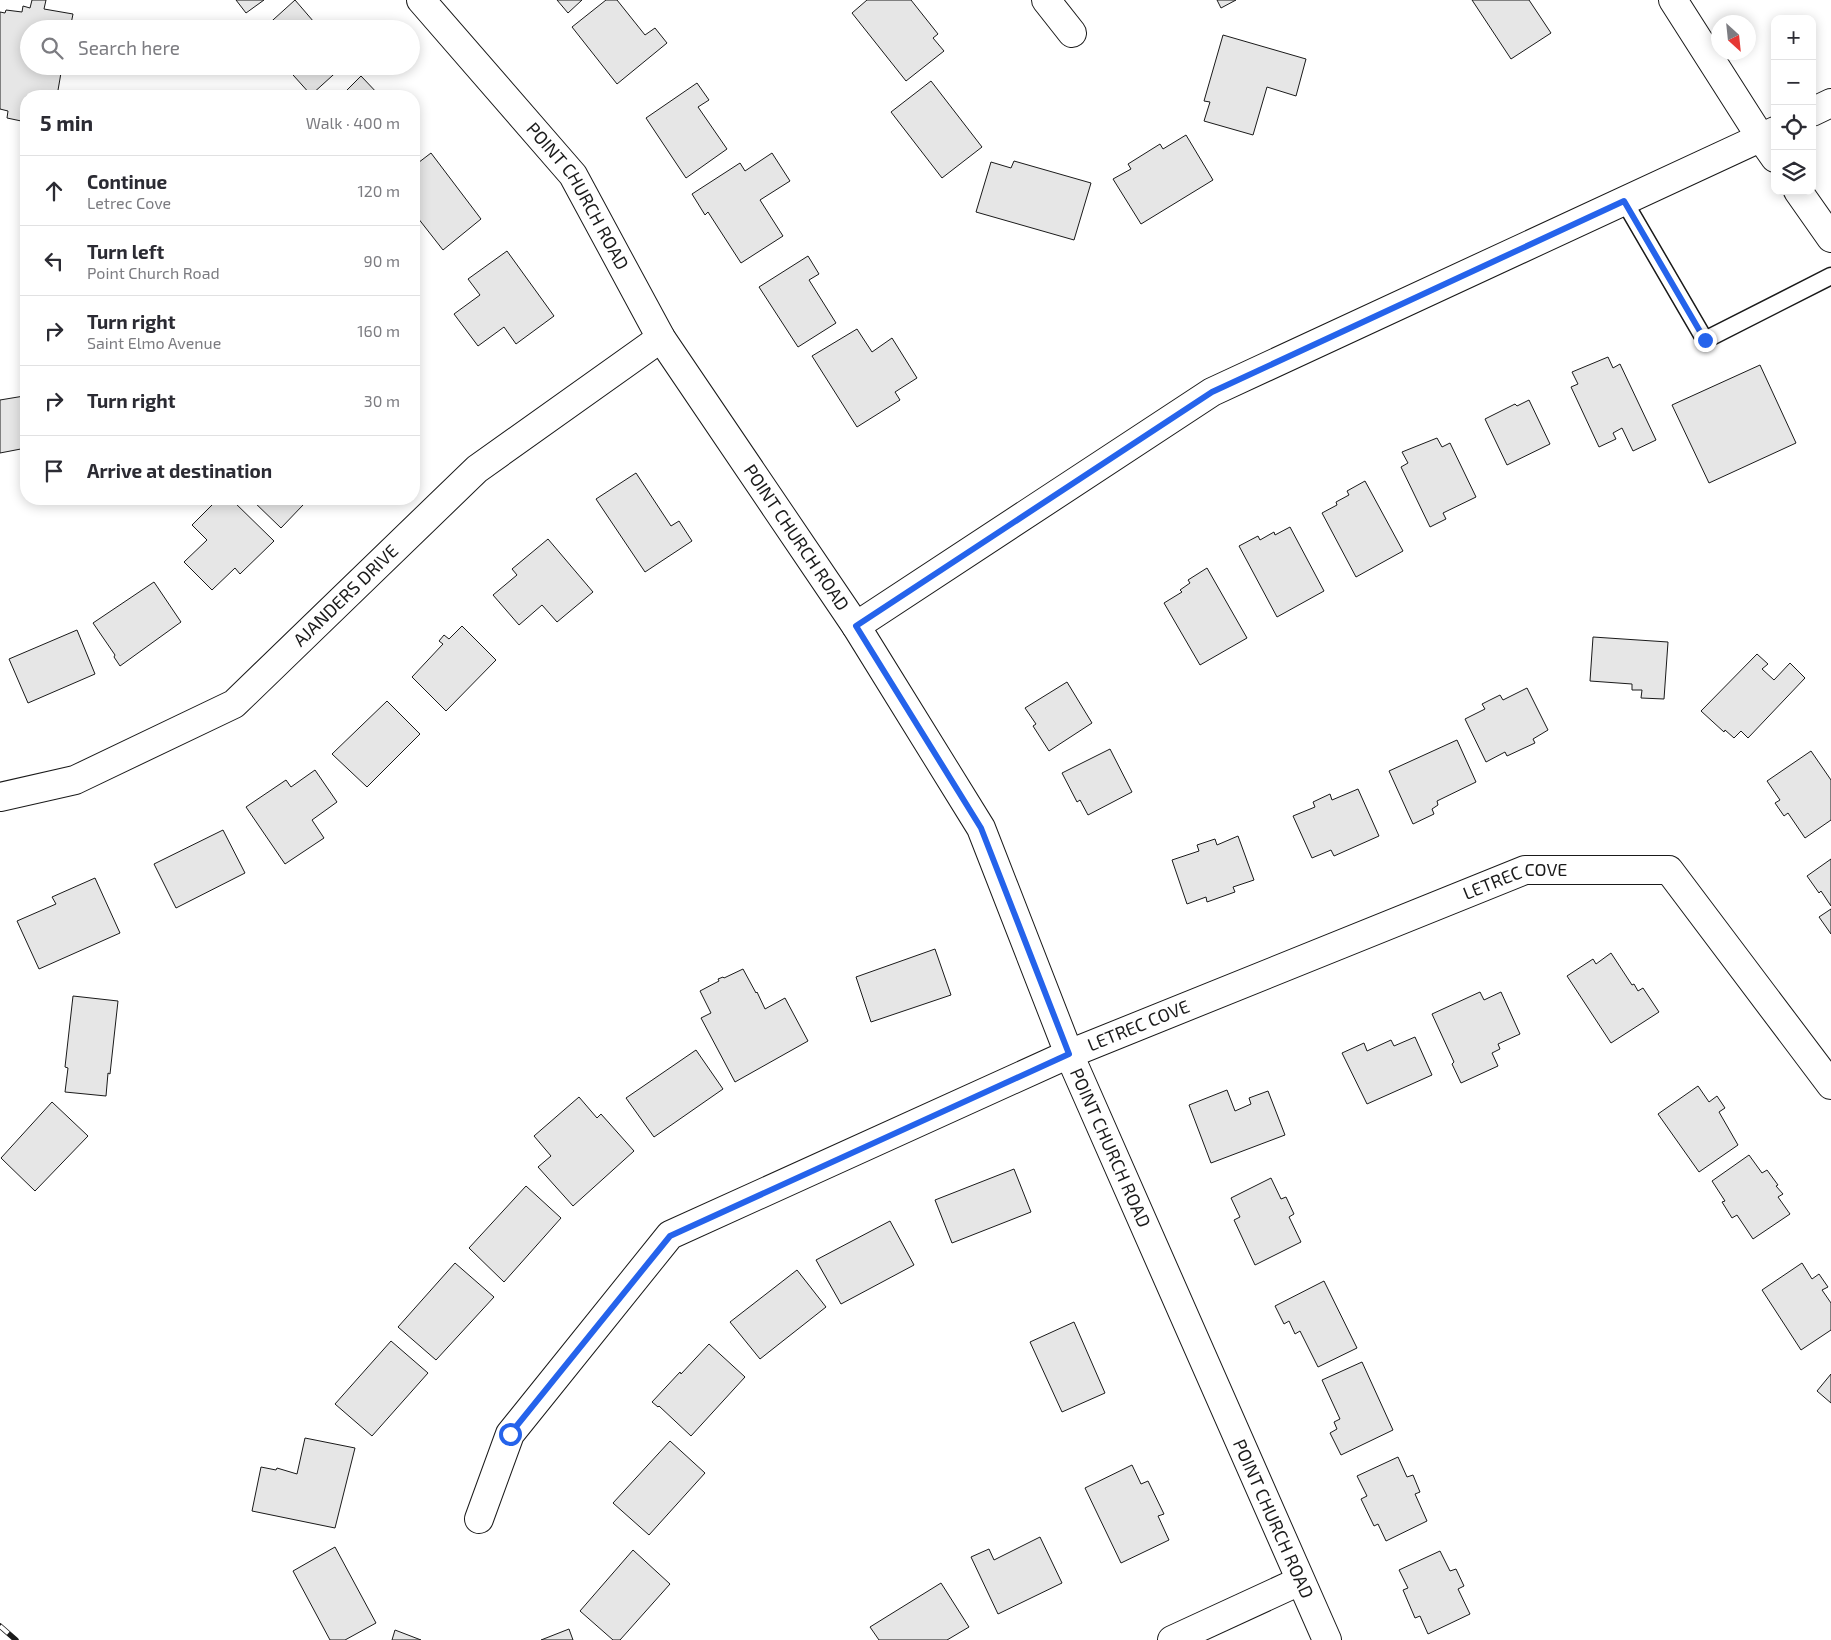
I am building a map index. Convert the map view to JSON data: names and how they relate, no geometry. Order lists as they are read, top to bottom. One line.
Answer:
{"streets":{"street":["POINT CHURCH ROAD","AJANDERS DRIVE","LETREC COVE"]},"crossings":[["POINT CHURCH ROAD","AJANDERS DRIVE"],["POINT CHURCH ROAD","LETREC COVE"]],"north":"bottom right","page":{"map_buttons":["+","−"],"search":"Search here","heading":["5 min","Walk · 400 m"],"list":[["Continue","Letrec Cove","120 m"],["Turn left","Point Church Road","90 m"],["Turn right","Saint Elmo Avenue","160 m"],["Turn right","30 m"],"Arrive at destination"]}}
